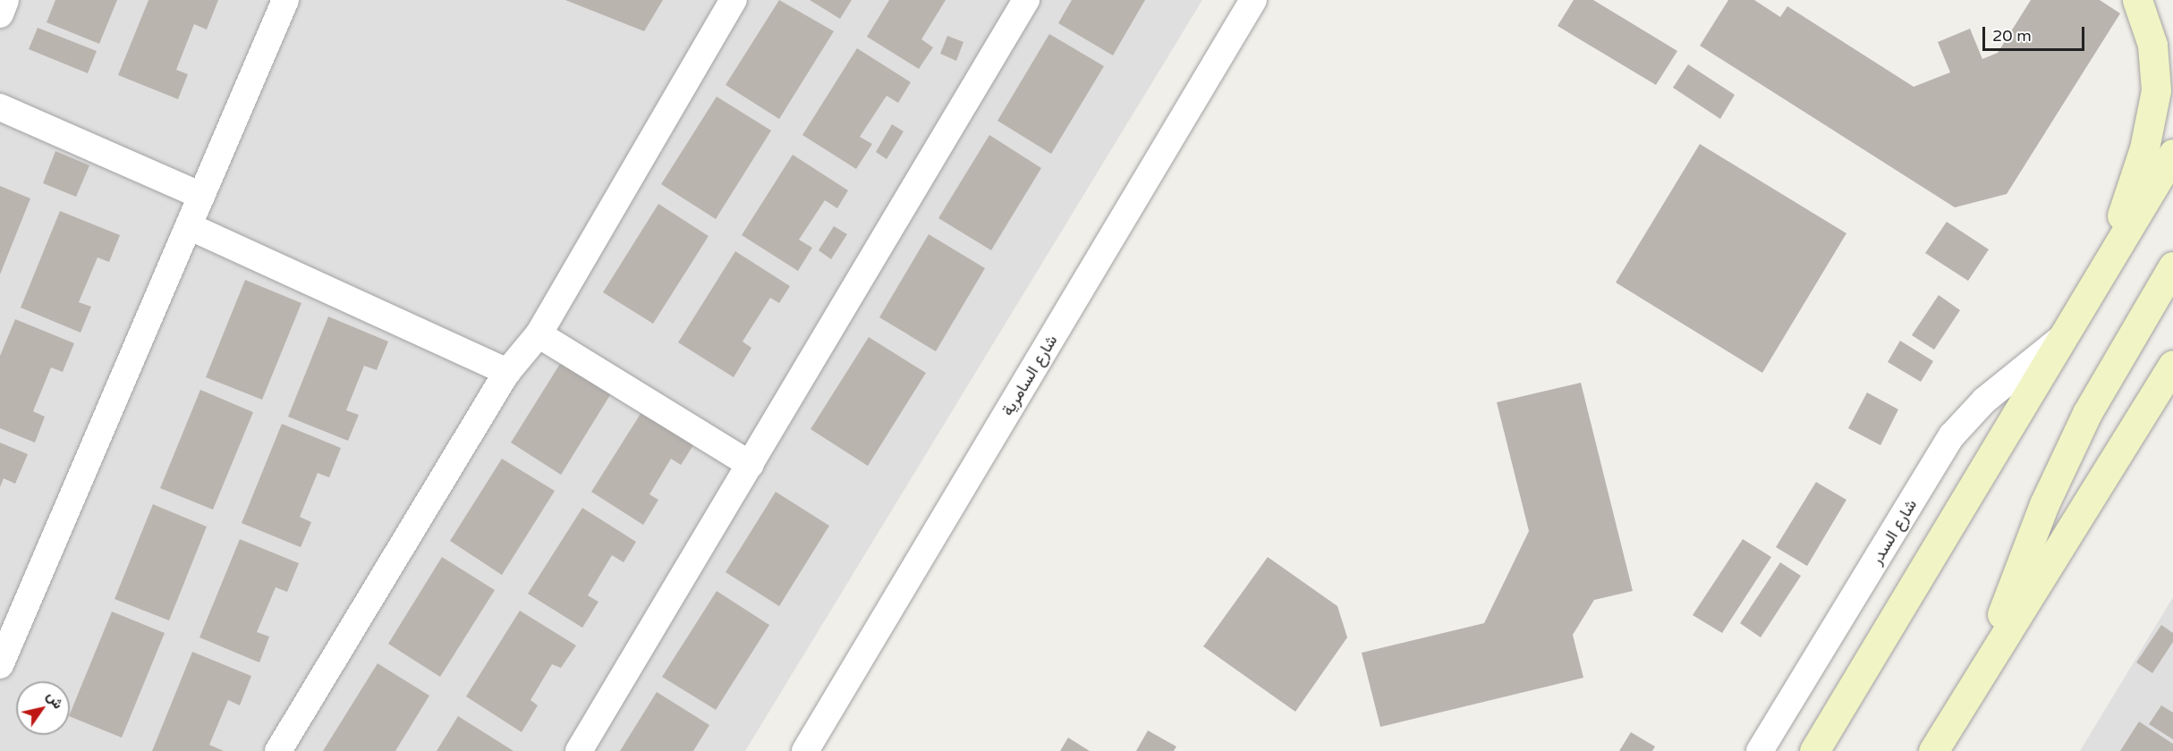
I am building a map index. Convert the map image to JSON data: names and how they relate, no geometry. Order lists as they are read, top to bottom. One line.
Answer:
{"streets":{"main road":["شارع السدر"],"street":["شارع السامرية"]},"scale_bar":"20 m","north":"top right"}
